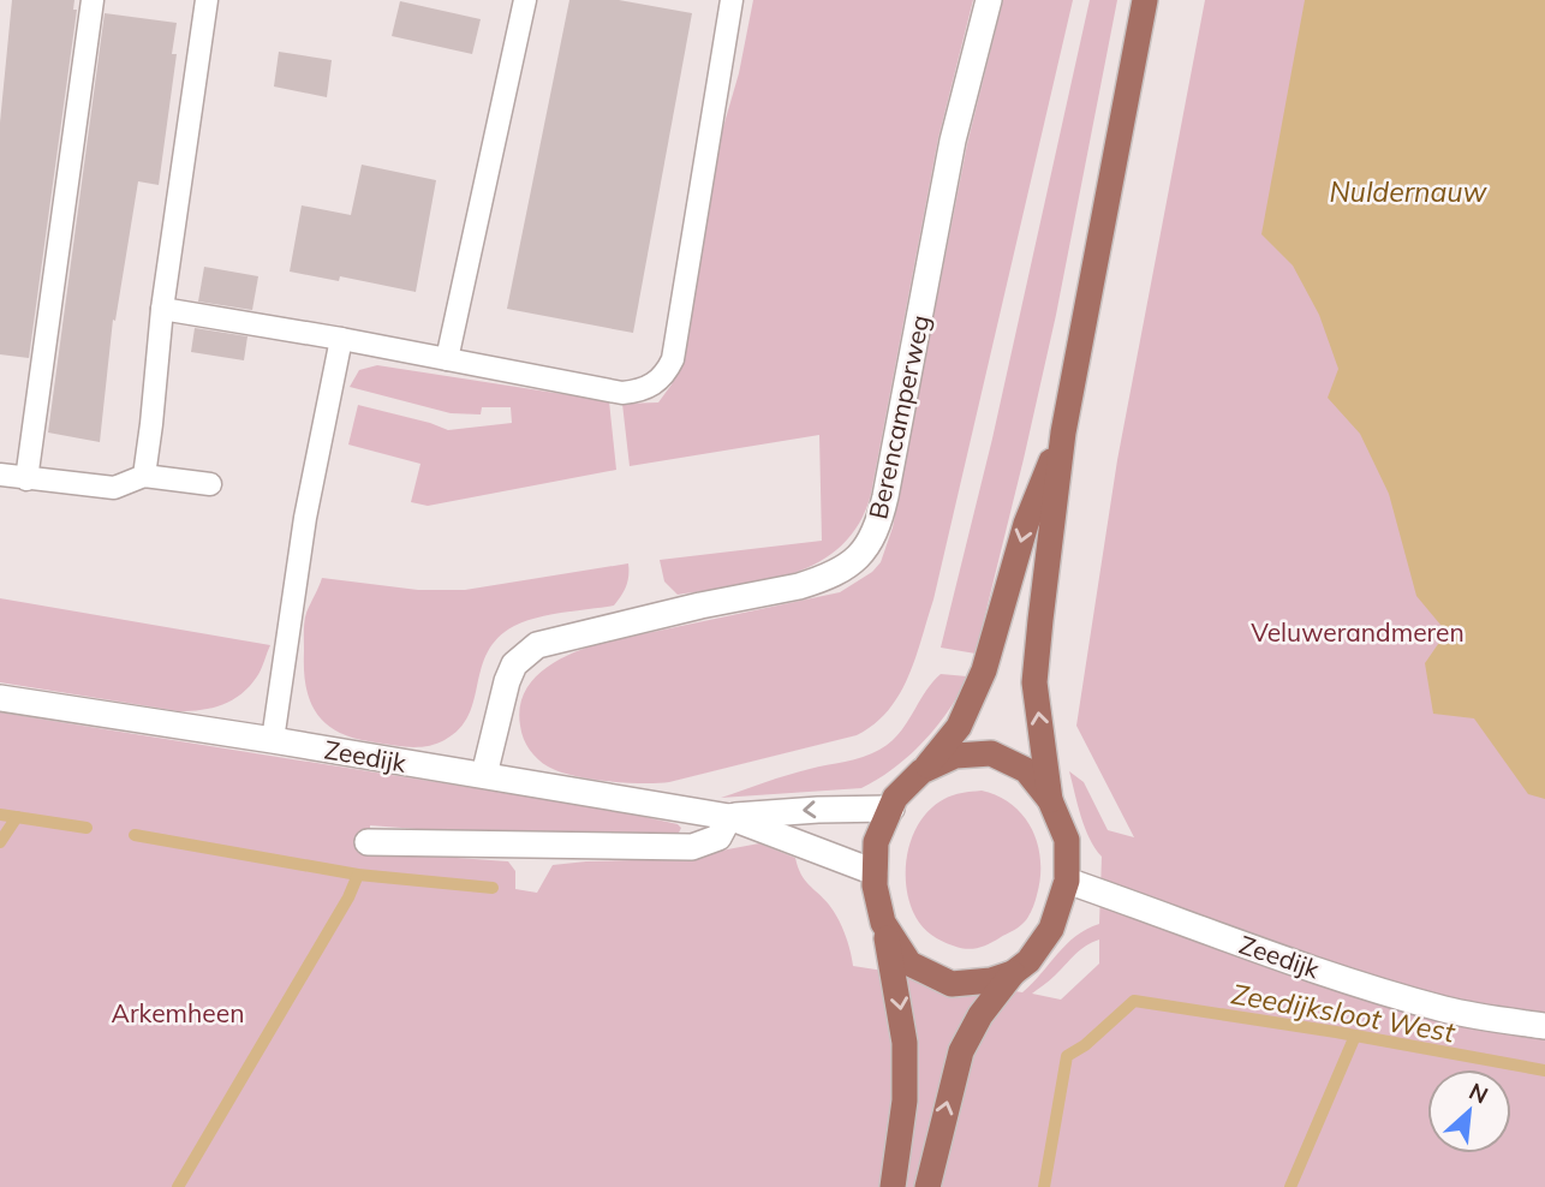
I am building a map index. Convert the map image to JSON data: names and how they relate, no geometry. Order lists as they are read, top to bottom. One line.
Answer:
{"streets":{"street":["Berencamperweg","Zeedijk"]},"crossings":[["Berencamperweg","Zeedijk"]],"water":["Nuldernauw","Zeedijksloot West"],"parks":["Veluwerandmeren","Arkemheen"],"north":"top right"}
